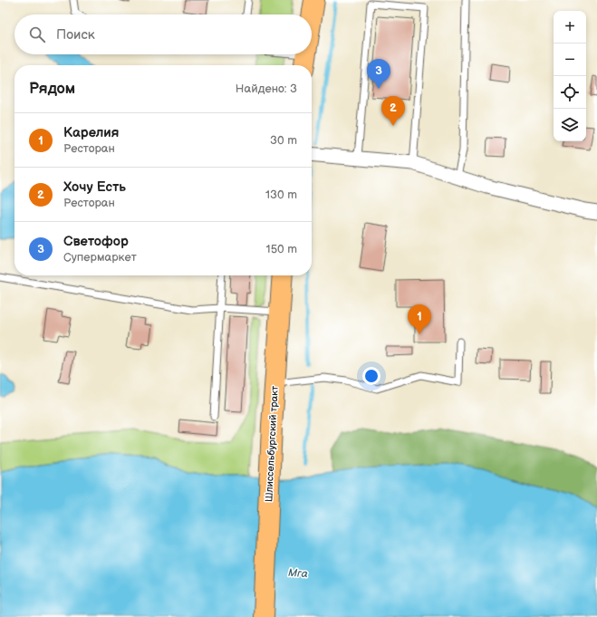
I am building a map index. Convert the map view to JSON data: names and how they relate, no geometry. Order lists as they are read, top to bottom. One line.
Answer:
{"streets":{"main road":["Шлиссельбургский тракт"]},"water":["Мга"],"page":{"map_buttons":["+","−"],"search":"Поиск","pins":["3","2","1"],"heading":["Рядом","Найдено: 3"],"list":[{"mark":"1","name":"Карелия","note":"Ресторан","value":"30 m"},{"mark":"2","name":"Хочу Есть","note":"Ресторан","value":"130 m"},{"mark":"3","name":"Светофор","note":"Супермаркет","value":"150 m"}]}}
